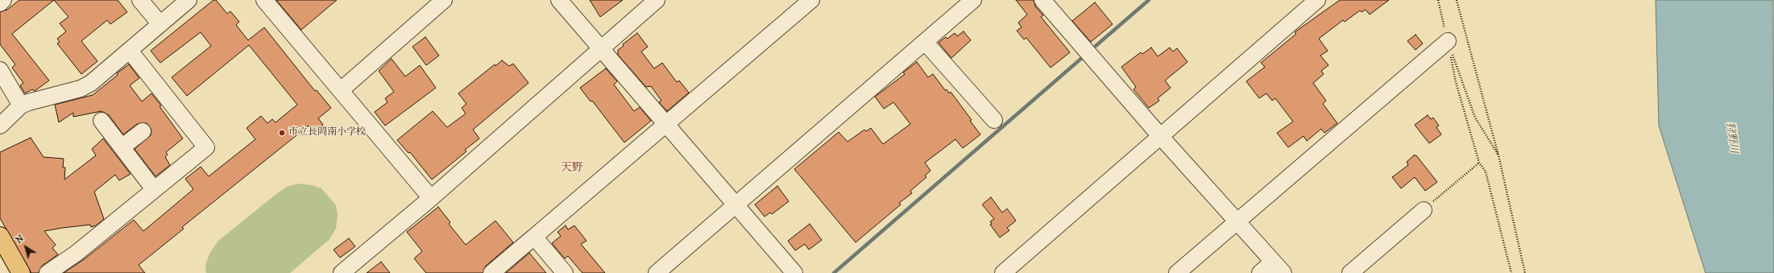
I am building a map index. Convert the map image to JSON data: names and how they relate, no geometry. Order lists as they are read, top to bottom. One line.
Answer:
{"districts":["天野"],"water":["狩野川"],"places":["市立長岡南小学校"],"north":"top left"}
